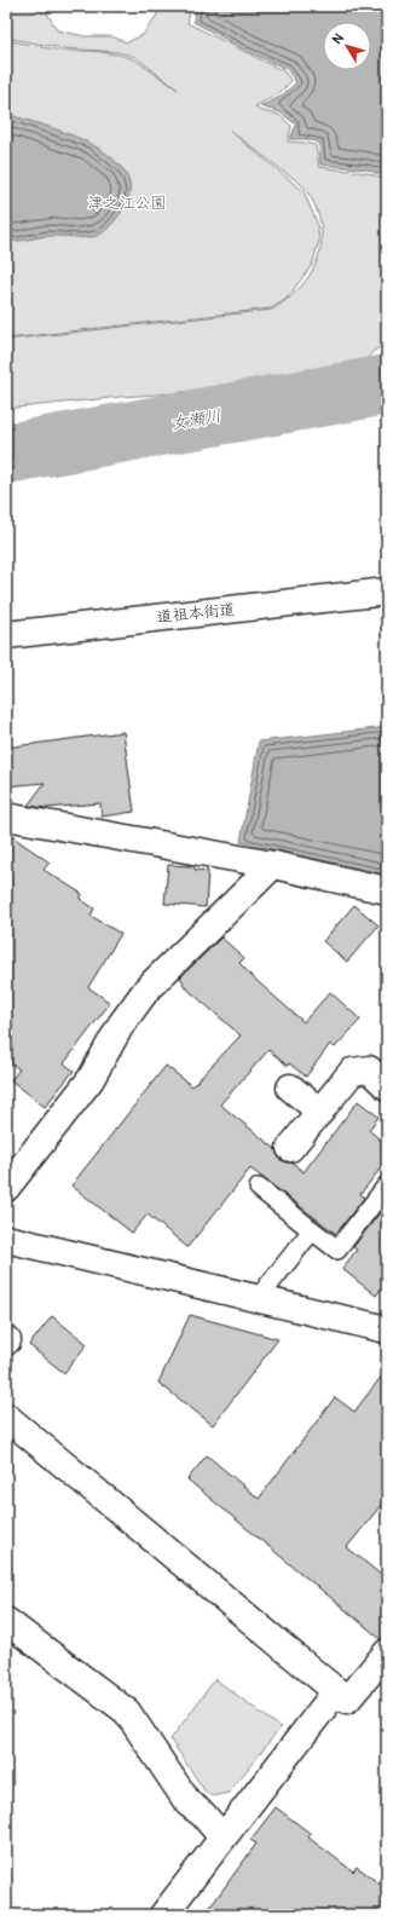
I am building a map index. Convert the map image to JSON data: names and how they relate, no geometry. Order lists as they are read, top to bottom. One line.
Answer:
{"streets":{"street":["道祖本街道"]},"water":["女瀬川"],"parks":["津之江公園"],"north":"top left"}
